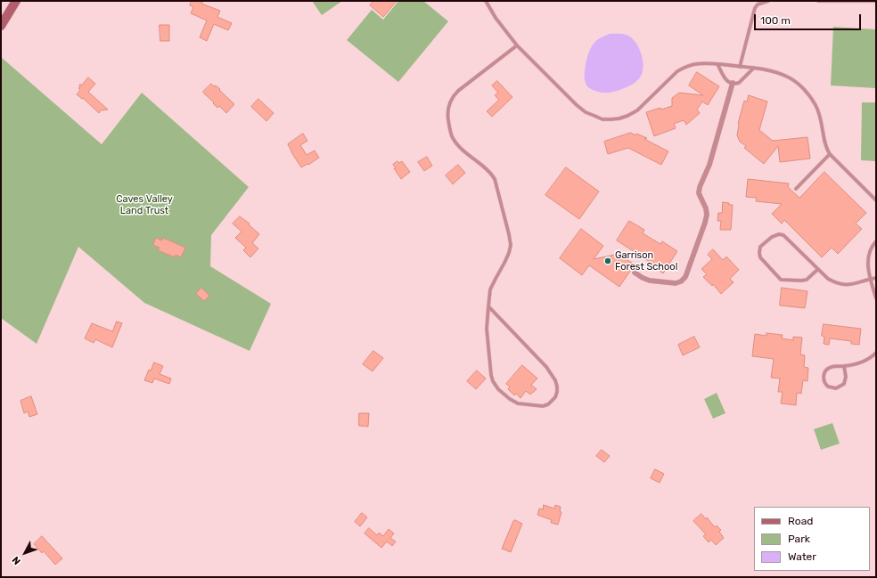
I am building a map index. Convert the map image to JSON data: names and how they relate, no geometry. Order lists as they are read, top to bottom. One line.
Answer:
{"parks":["Caves Valley Land Trust"],"places":["Garrison Forest School"],"legend":["Road","Park","Water"],"scale_bar":"100 m","north":"bottom left"}
